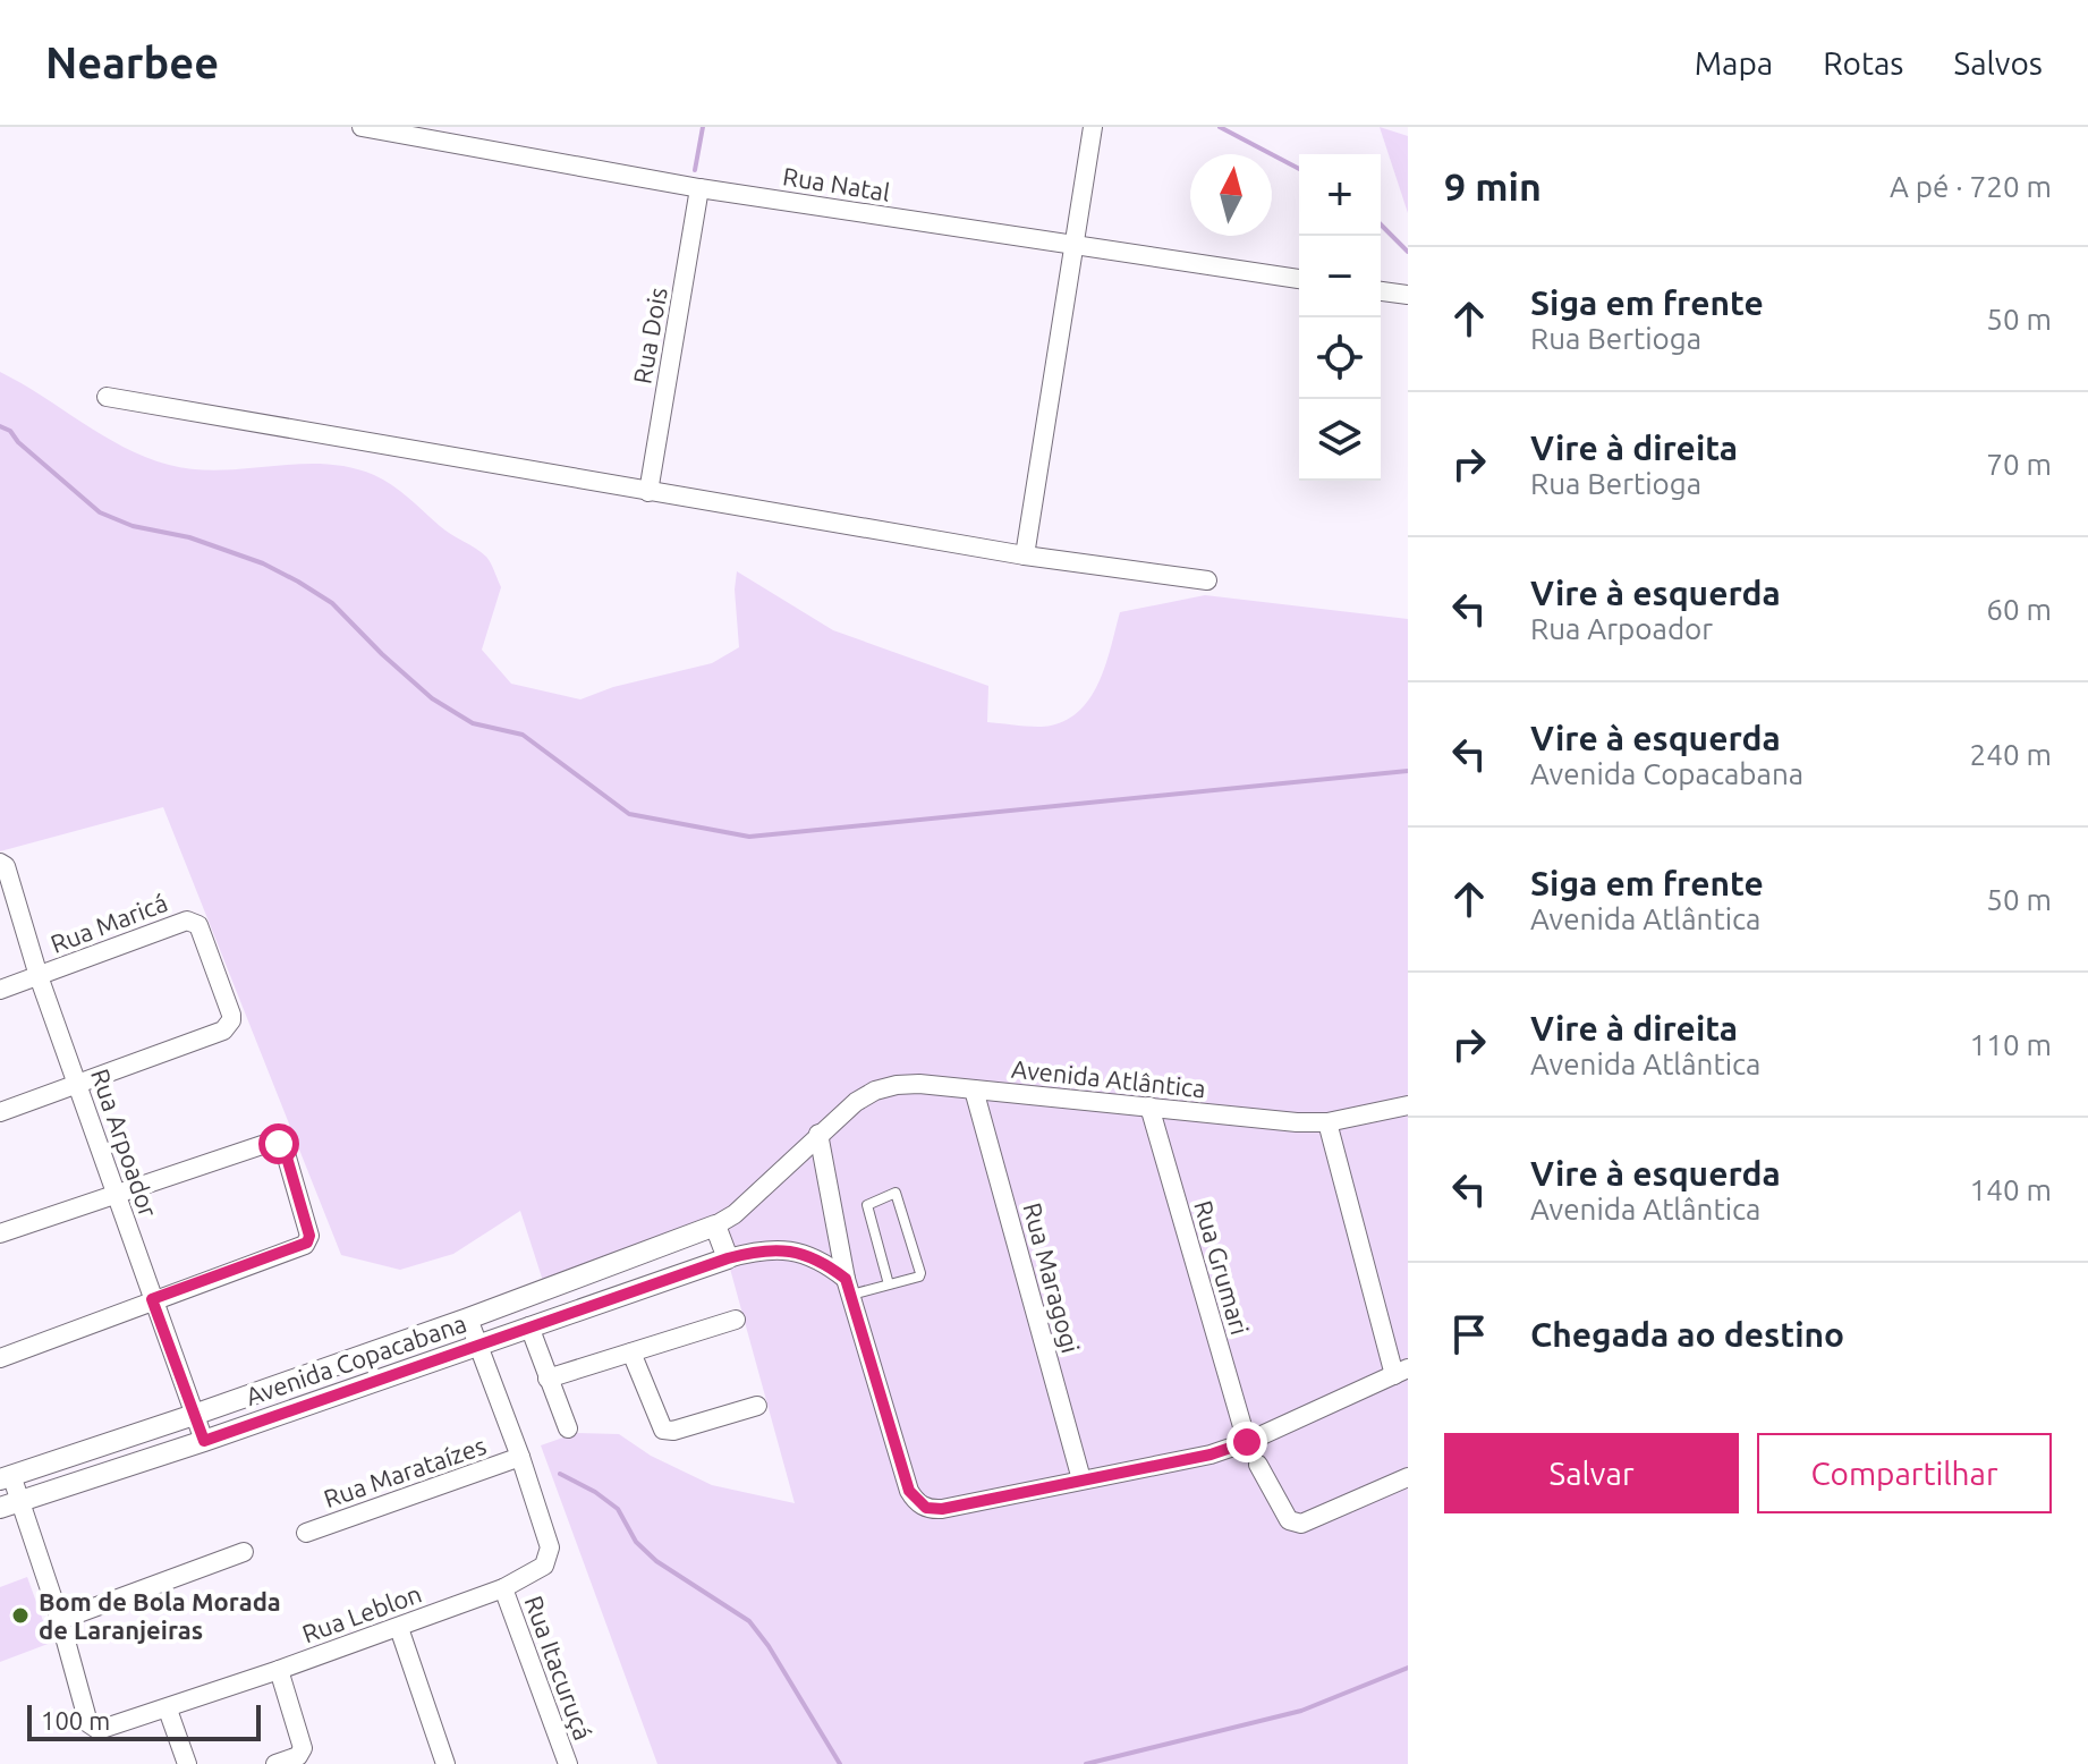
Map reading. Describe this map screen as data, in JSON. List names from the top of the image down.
{
  "streets": {
    "street": [
      "Rua Natal",
      "Rua Dois",
      "Rua Maricá",
      "Avenida Atlântica",
      "Rua Arpoador",
      "Rua Grumari",
      "Rua Maragogi",
      "Avenida Copacabana",
      "Rua Marataízes",
      "Rua Leblon",
      "Rua Itacuruçá"
    ]
  },
  "crossings": [
    ["Rua Natal", "Rua Dois"],
    ["Rua Maricá", "Rua Arpoador"],
    ["Avenida Atlântica", "Rua Grumari"],
    ["Avenida Atlântica", "Rua Maragogi"],
    ["Avenida Atlântica", "Avenida Copacabana"],
    ["Rua Arpoador", "Avenida Copacabana"],
    ["Avenida Copacabana", "Rua Leblon"],
    ["Rua Marataízes", "Rua Leblon"],
    ["Rua Leblon", "Rua Itacuruçá"]
  ],
  "places": ["Bom de Bola Morada de Laranjeiras"],
  "scale_bar": "100 m",
  "north": "top",
  "page": {
    "header": "Nearbee",
    "nav": ["Mapa", "Rotas", "Salvos"],
    "heading": ["9 min", "A pé · 720 m"],
    "map_buttons": ["+", "−"],
    "list": [
      ["Siga em frente", "Rua Bertioga", "50 m"],
      ["Vire à direita", "Rua Bertioga", "70 m"],
      ["Vire à esquerda", "Rua Arpoador", "60 m"],
      ["Vire à esquerda", "Avenida Copacabana", "240 m"],
      ["Siga em frente", "Avenida Atlântica", "50 m"],
      ["Vire à direita", "Avenida Atlântica", "110 m"],
      ["Vire à esquerda", "Avenida Atlântica", "140 m"],
      "Chegada ao destino"
    ],
    "buttons": ["Salvar", "Compartilhar"],
    "scale": "100 m"
  }
}
